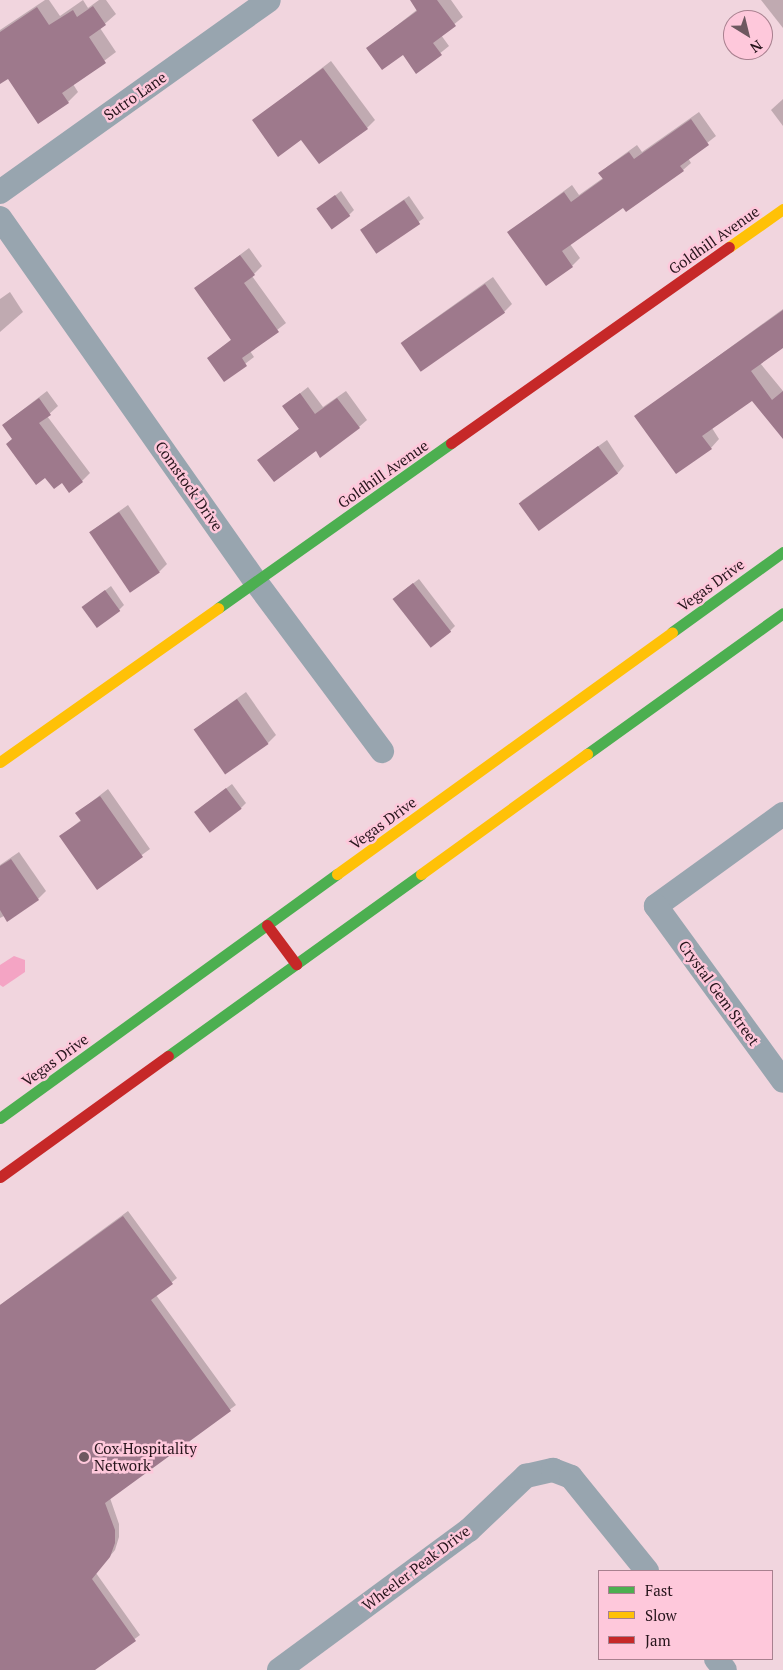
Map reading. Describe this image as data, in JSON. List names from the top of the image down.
{
  "streets": {
    "main road": ["Goldhill Avenue", "Vegas Drive"],
    "street": [
      "Sutro Lane",
      "Comstock Drive",
      "Crystal Gem Street",
      "Wheeler Peak Drive"
    ]
  },
  "crossings": [
    ["Goldhill Avenue", "Comstock Drive"]
  ],
  "places": ["Cox Hospitality Network"],
  "legend": ["Fast", "Slow", "Jam"],
  "north": "bottom right"
}
